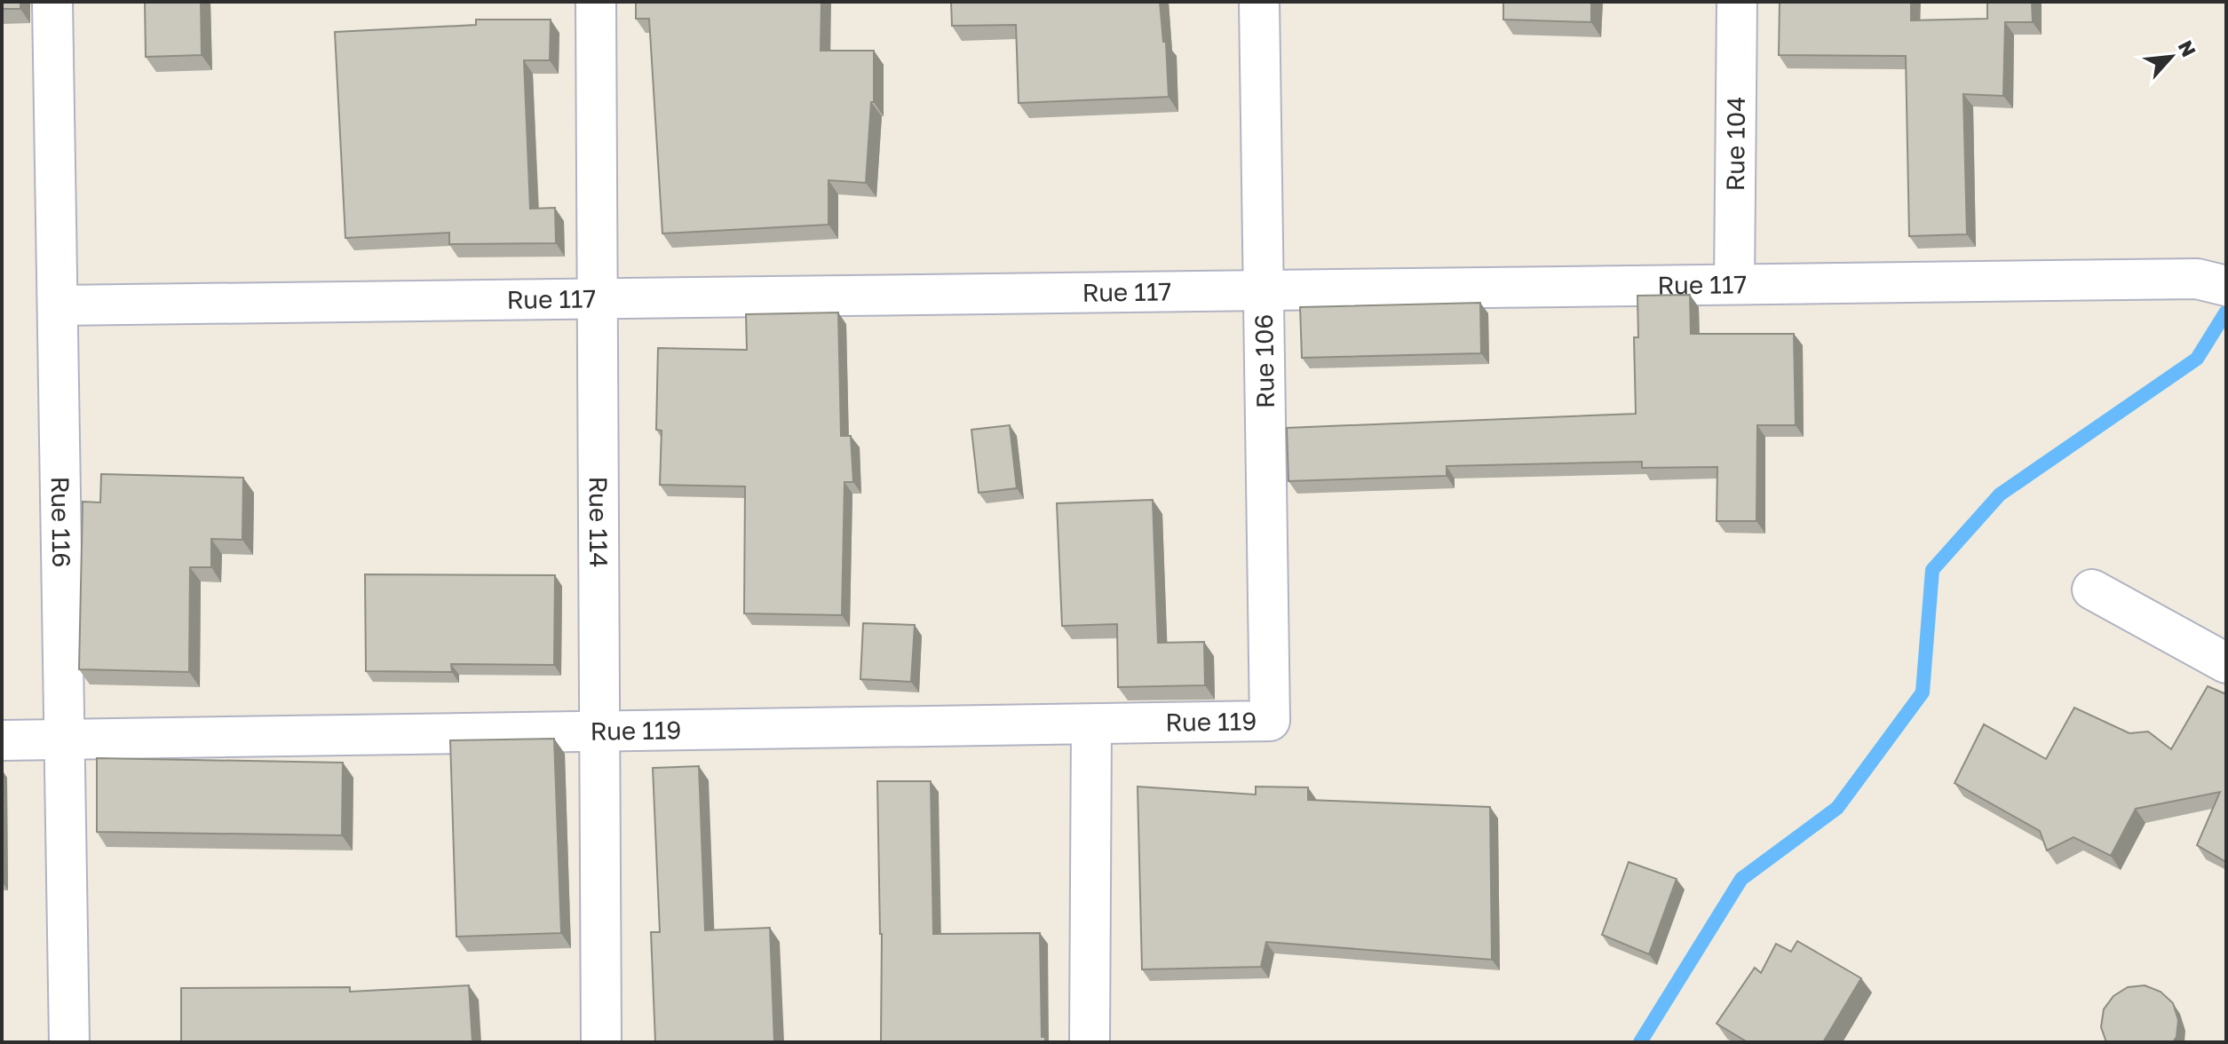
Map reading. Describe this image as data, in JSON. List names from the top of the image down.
{
  "streets": {
    "street": [
      "Rue 104",
      "Rue 117",
      "Rue 106",
      "Rue 116",
      "Rue 114",
      "Rue 119"
    ]
  },
  "crossings": [
    ["Rue 104", "Rue 117"],
    ["Rue 117", "Rue 106"],
    ["Rue 117", "Rue 116"],
    ["Rue 117", "Rue 114"],
    ["Rue 106", "Rue 119"],
    ["Rue 116", "Rue 119"],
    ["Rue 114", "Rue 119"]
  ],
  "north": "top right"
}
